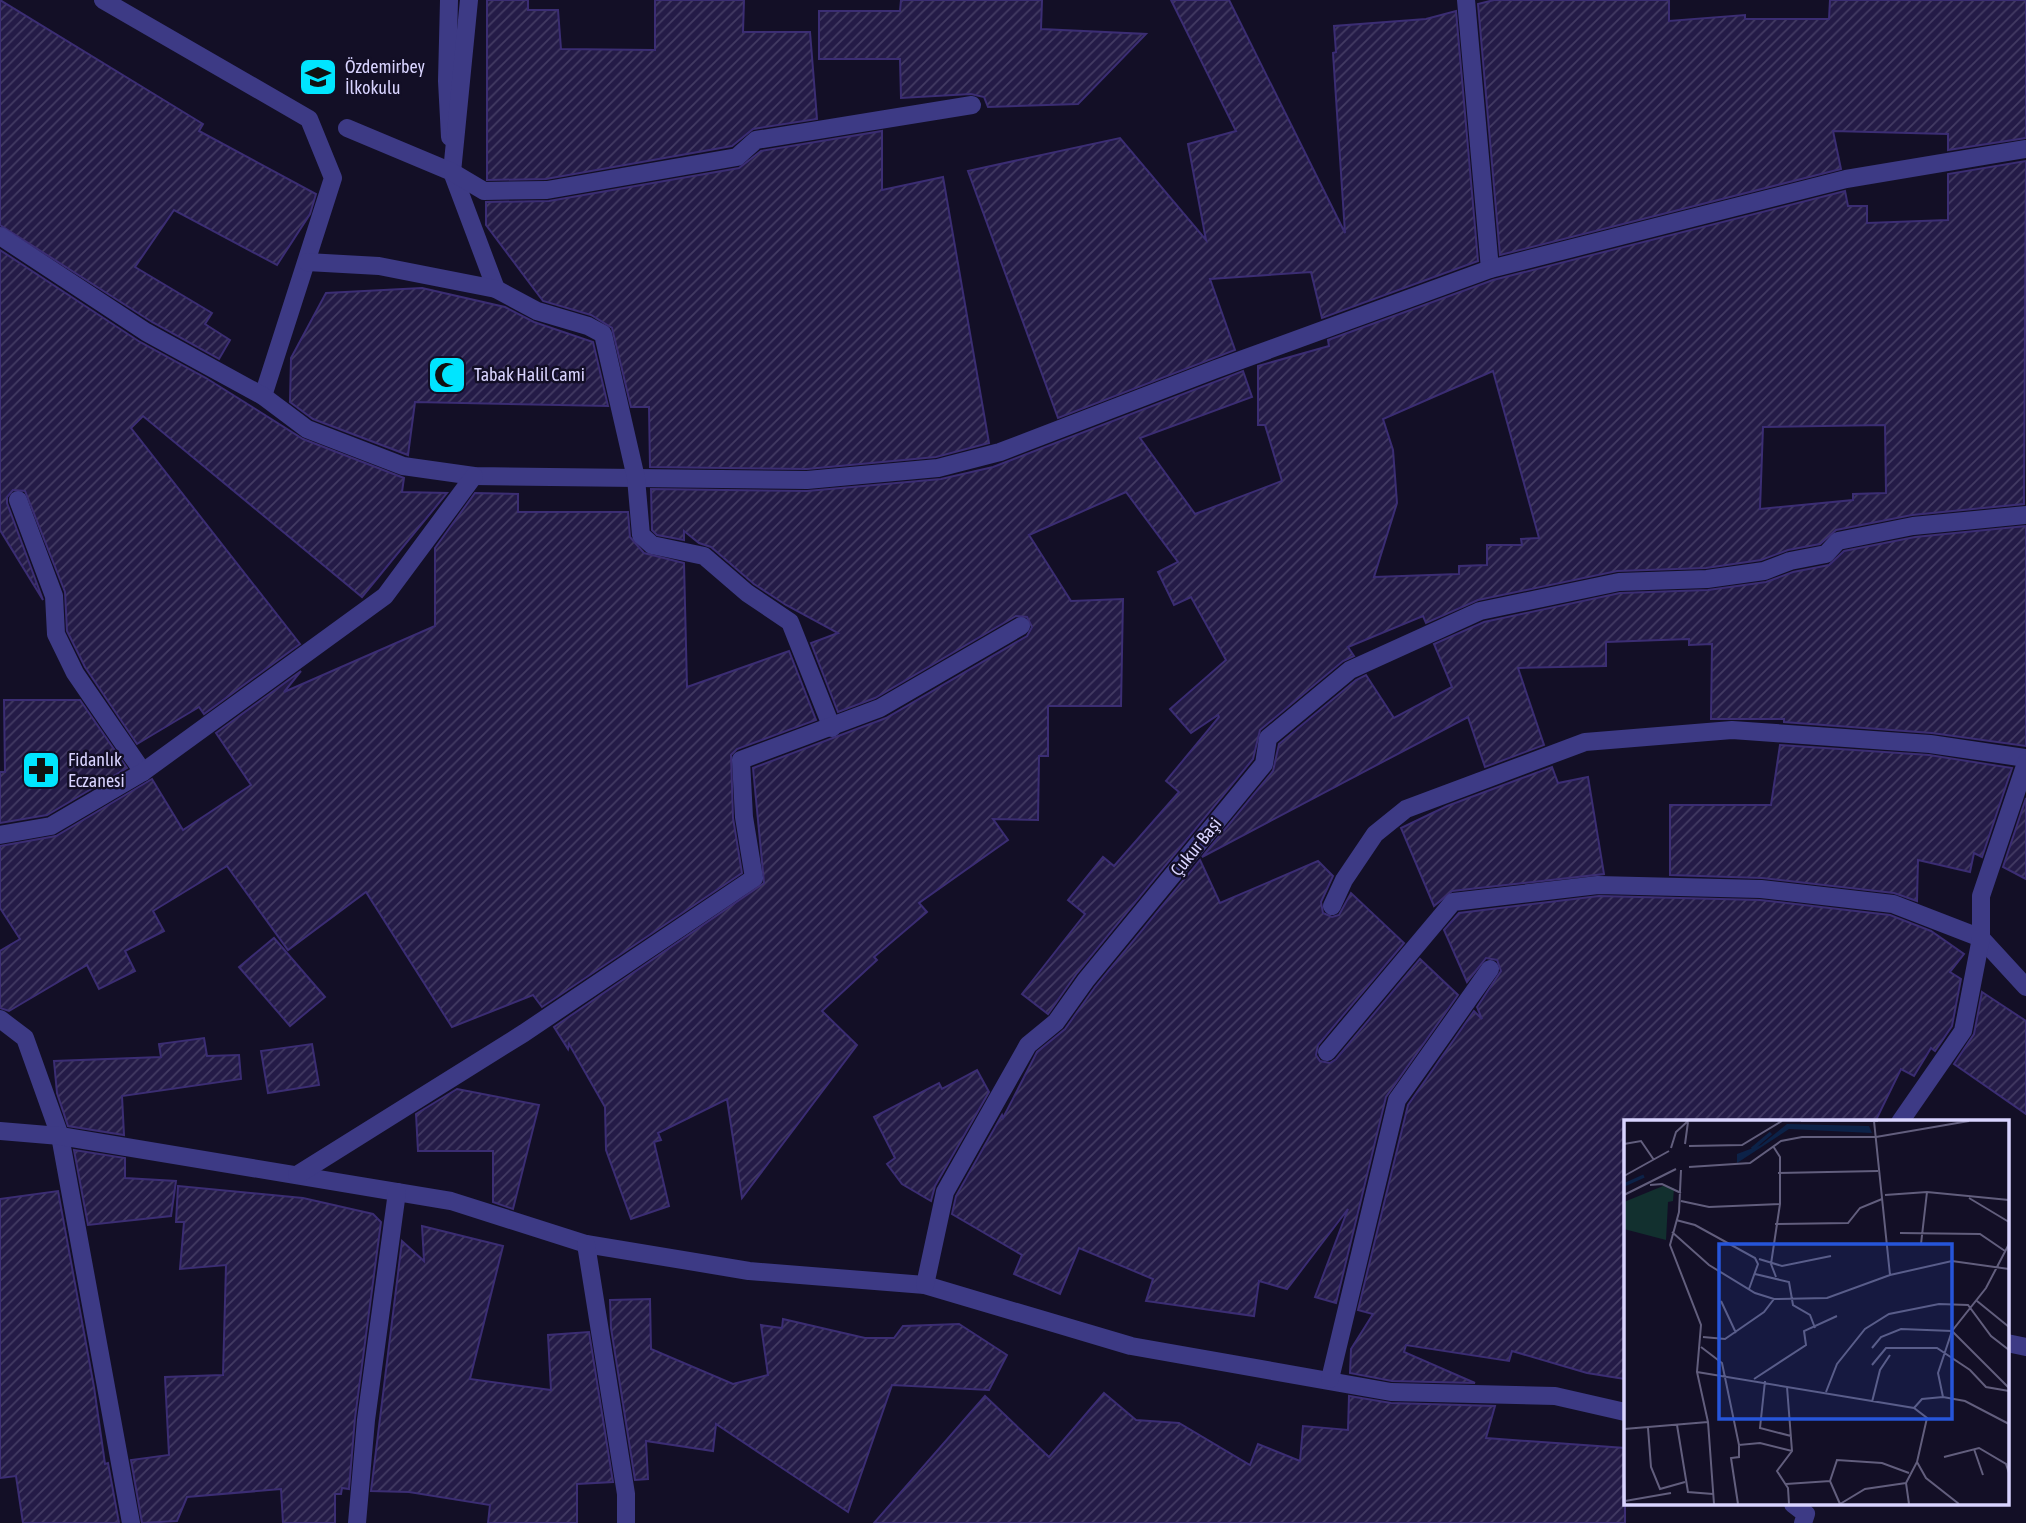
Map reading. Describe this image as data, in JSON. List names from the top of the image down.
{
  "streets": {
    "street": ["Çukur Başi"]
  },
  "places": {
    "school or university": ["Özdemirbey İlkokulu"],
    "mosque": ["Tabak Halil Cami"],
    "pharmacy": ["Fidanlık Eczanesi"]
  }
}
